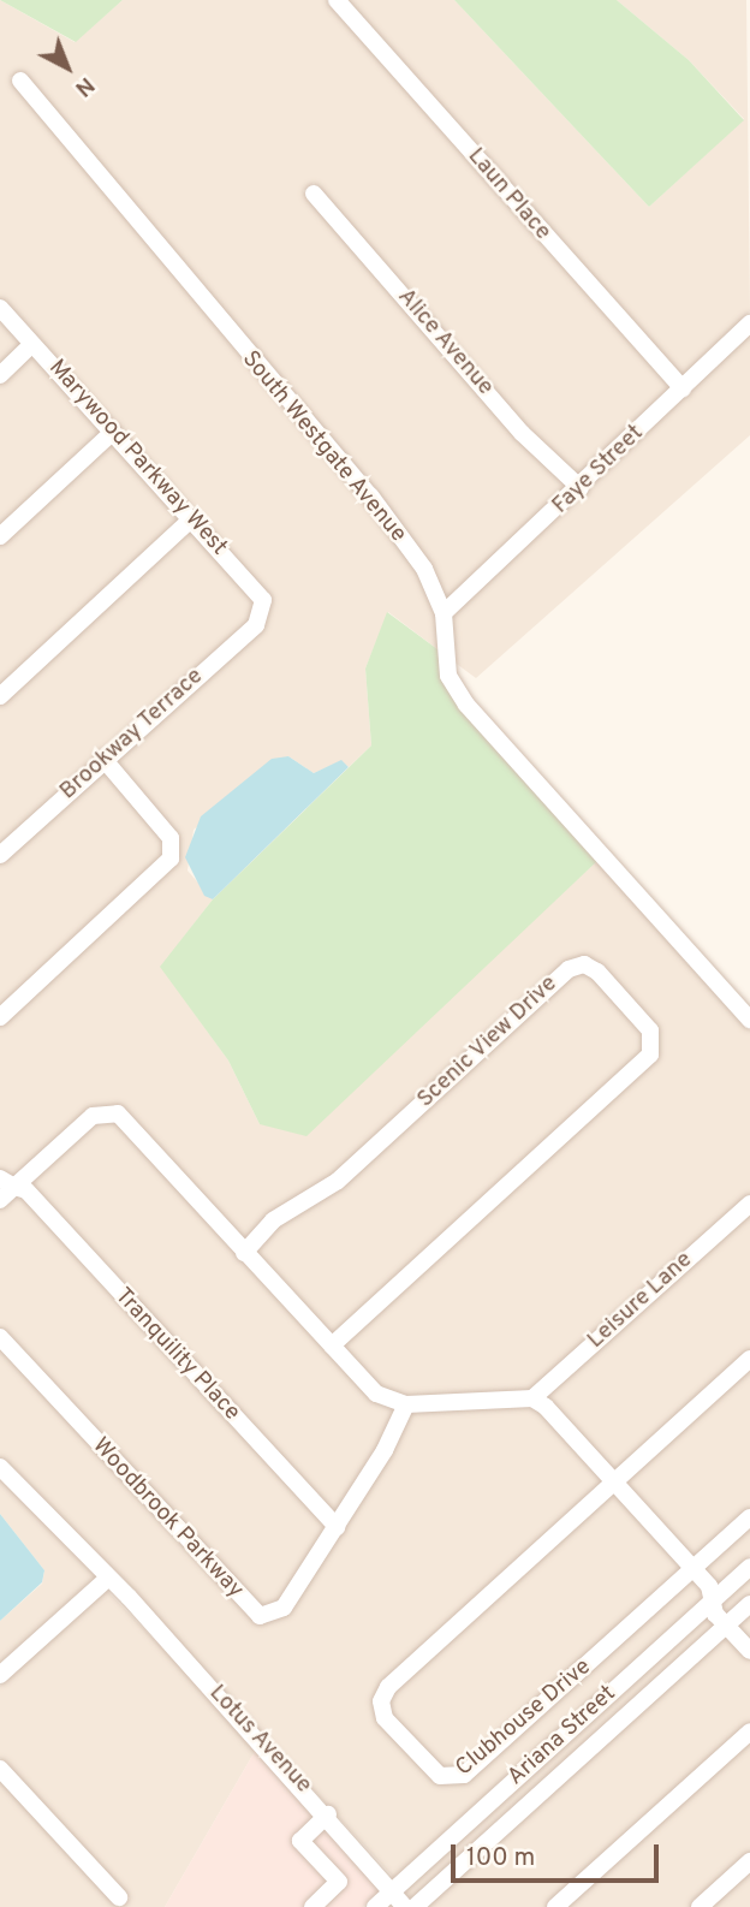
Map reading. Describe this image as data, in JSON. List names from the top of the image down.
{
  "streets": {
    "street": [
      "Laun Place",
      "Alice Avenue",
      "South Westgate Avenue",
      "Marywood Parkway West",
      "Faye Street",
      "Brookway Terrace",
      "Scenic View Drive",
      "Leisure Lane",
      "Tranquility Place",
      "Woodbrook Parkway",
      "Clubhouse Drive",
      "Ariana Street",
      "Lotus Avenue"
    ]
  },
  "crossings": [
    ["Laun Place", "Faye Street"],
    ["Alice Avenue", "Faye Street"],
    ["South Westgate Avenue", "Faye Street"],
    ["Marywood Parkway West", "Brookway Terrace"],
    ["Tranquility Place", "Woodbrook Parkway"],
    ["Ariana Street", "Lotus Avenue"]
  ],
  "scale_bar": "100 m",
  "north": "bottom right"
}
